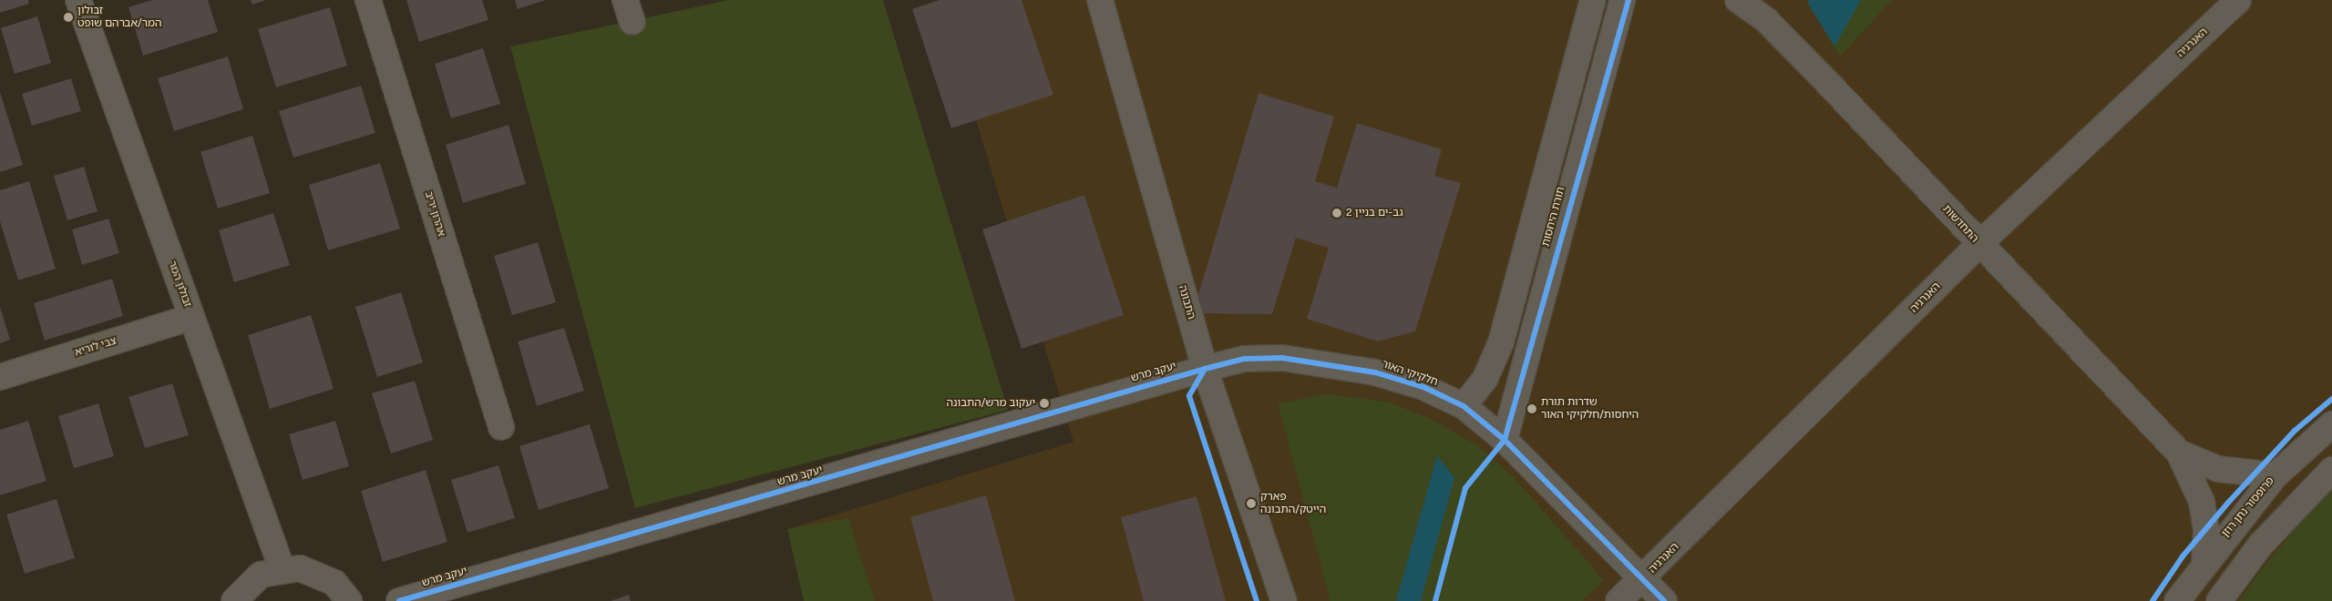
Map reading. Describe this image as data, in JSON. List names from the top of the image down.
{
  "streets": {
    "street": [
      "האנרגיה",
      "אהרון יריב",
      "תורת היחסות",
      "התחדשות",
      "זבולון המר",
      "התבונה",
      "צבי לוריא",
      "יעקב מרש",
      "חלקיקי האור",
      "פרופסור נתן רוזן"
    ]
  },
  "crossings": [
    ["האנרגיה", "התחדשות"],
    ["האנרגיה", "חלקיקי האור"],
    ["תורת היחסות", "חלקיקי האור"],
    ["התחדשות", "פרופסור נתן רוזן"],
    ["זבולון המר", "צבי לוריא"],
    ["התבונה", "יעקב מרש"],
    ["התבונה", "חלקיקי האור"],
    ["יעקב מרש", "חלקיקי האור"]
  ],
  "places": [
    "זבולון המר/אברהם שופט",
    "גב-ים בניין 2",
    "יעקוב מרש/התבונה",
    "שדרות תורת היחסות/חלקיקי האור",
    "פארק הייטק/התבונה"
  ]
}
